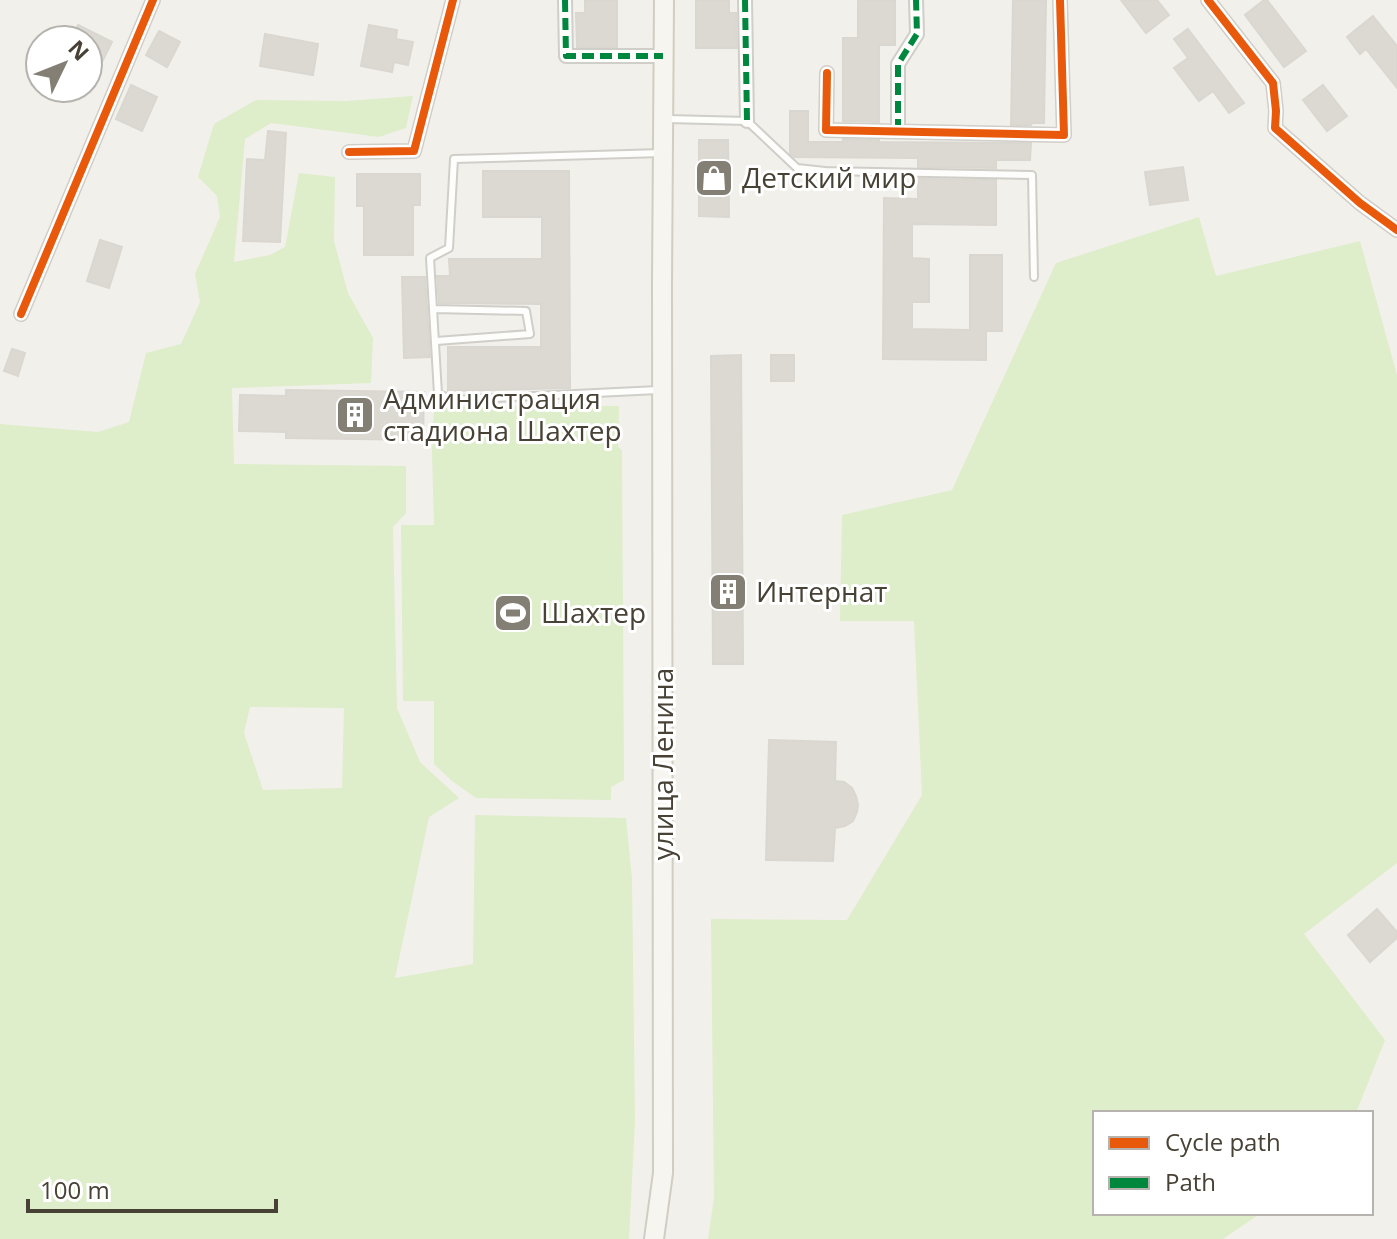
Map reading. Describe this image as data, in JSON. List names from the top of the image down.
{
  "streets": {
    "main road": ["улица Ленина"]
  },
  "places": {
    "shop": ["Детский мир"],
    "building": ["Администрация стадиона Шахтер", "Интернат"],
    "sports": ["Шахтер"]
  },
  "legend": ["Cycle path", "Path"],
  "scale_bar": "100 m",
  "north": "top right"
}
